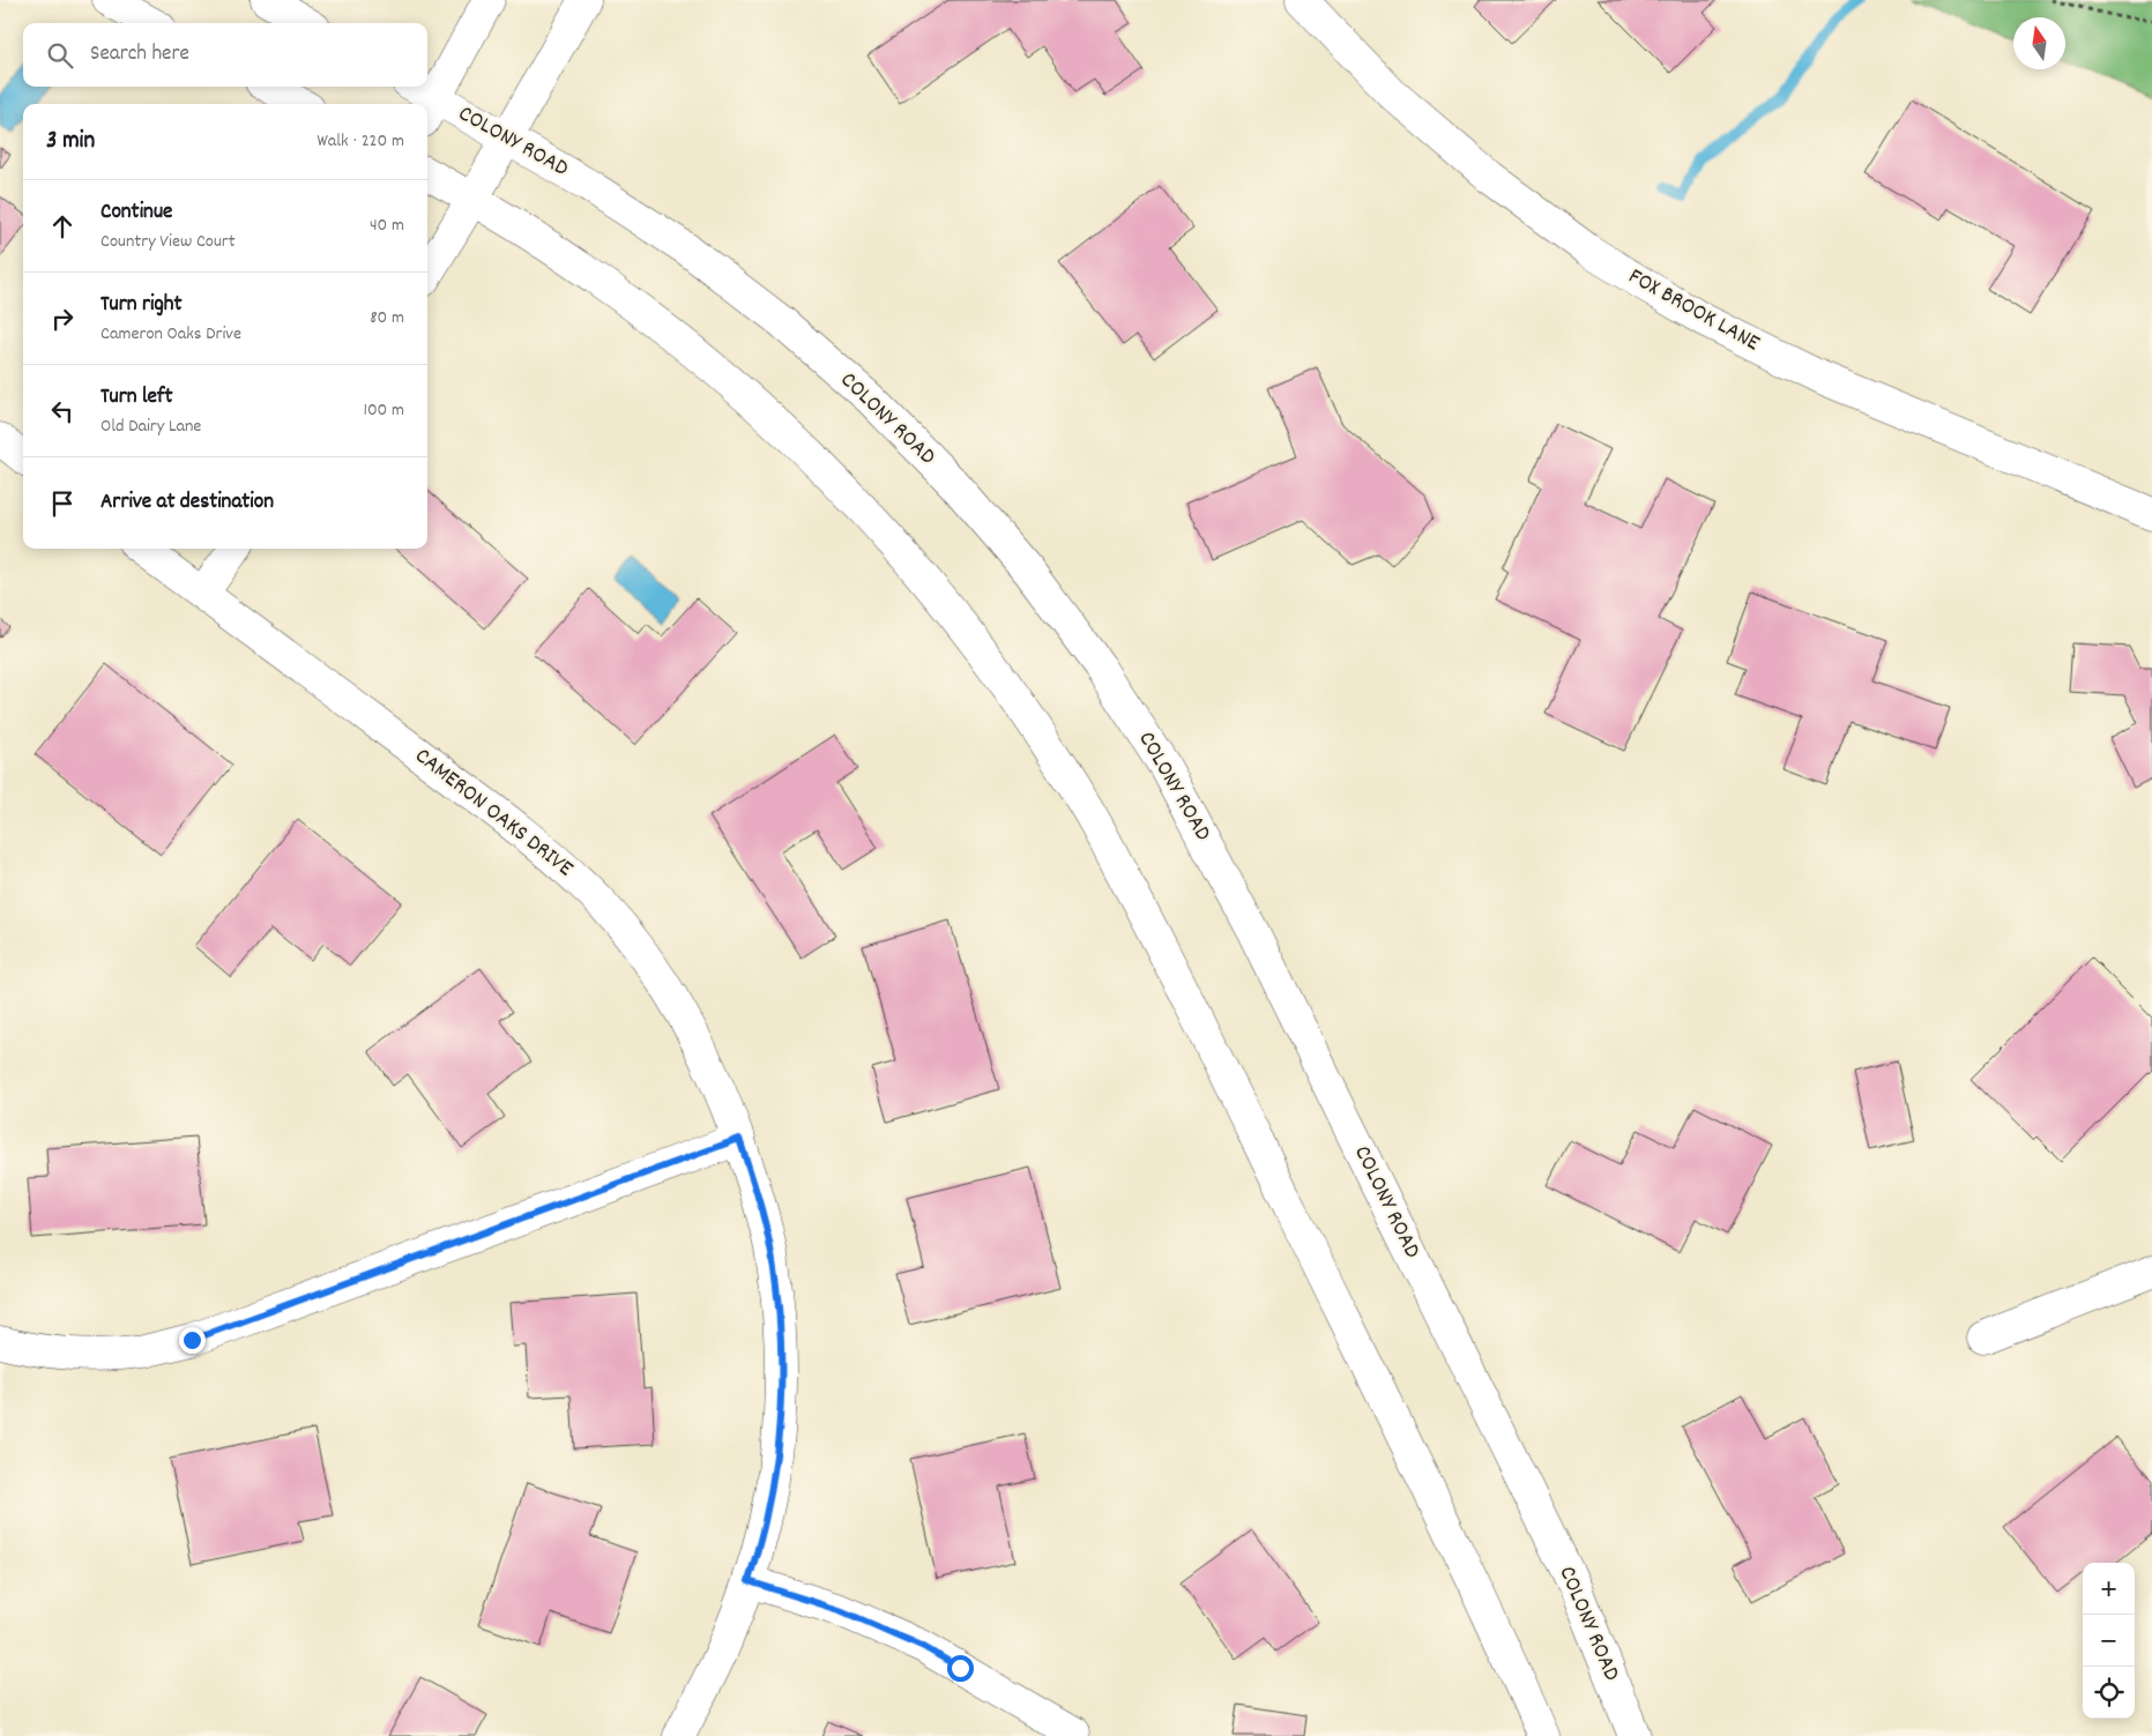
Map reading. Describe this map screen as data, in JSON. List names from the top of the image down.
{
  "streets": {
    "street": ["COLONY ROAD", "FOX BROOK LANE", "CAMERON OAKS DRIVE"]
  },
  "north": "top",
  "page": {
    "search": "Search here",
    "heading": ["3 min", "Walk · 220 m"],
    "list": [
      ["Continue", "Country View Court", "40 m"],
      ["Turn right", "Cameron Oaks Drive", "80 m"],
      ["Turn left", "Old Dairy Lane", "100 m"],
      "Arrive at destination"
    ],
    "map_buttons": ["+", "−"]
  }
}
